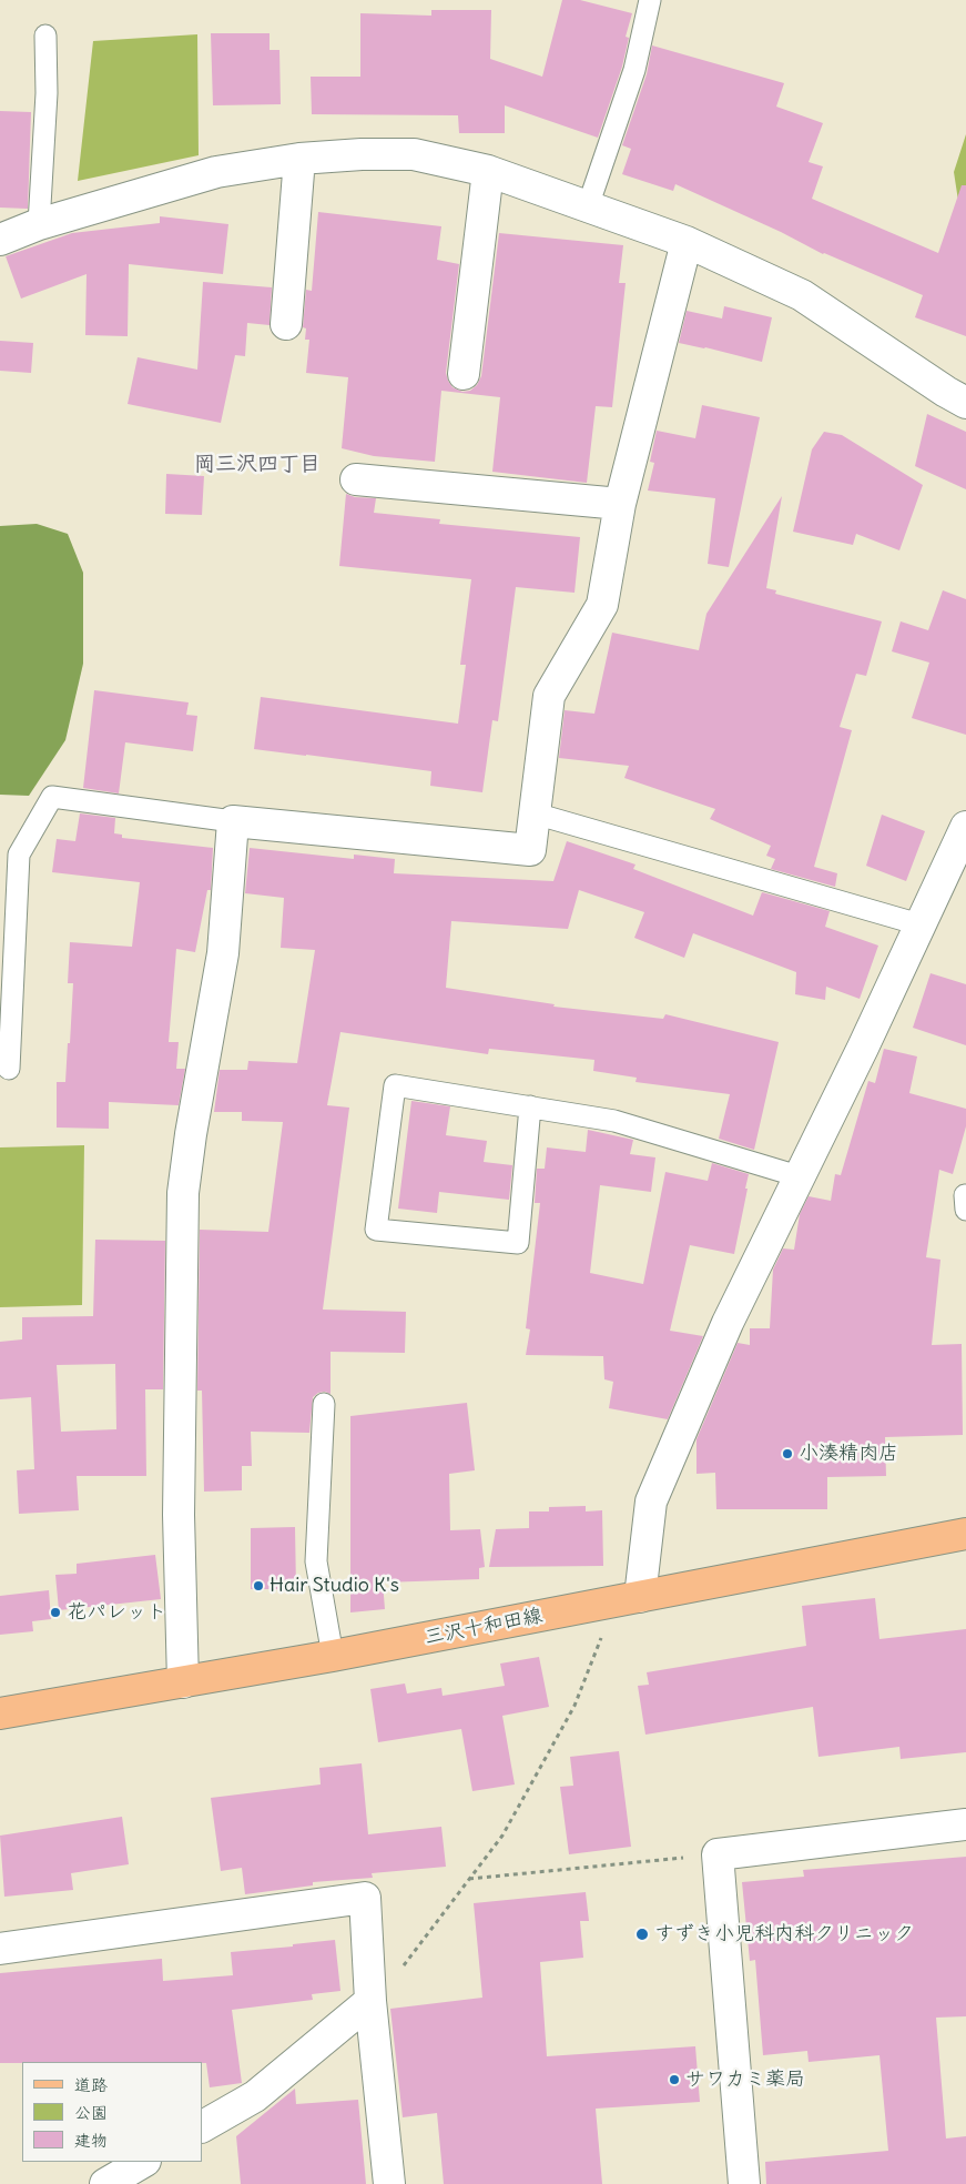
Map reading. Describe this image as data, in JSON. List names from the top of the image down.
{
  "streets": {
    "main road": ["三沢十和田線"]
  },
  "districts": ["岡三沢四丁目"],
  "places": [
    "小湊精肉店",
    "Hair Studio K's",
    "花パレット",
    "すずき小児科内科クリニック",
    "サワカミ薬局"
  ],
  "legend": ["道路", "公園", "建物"]
}
